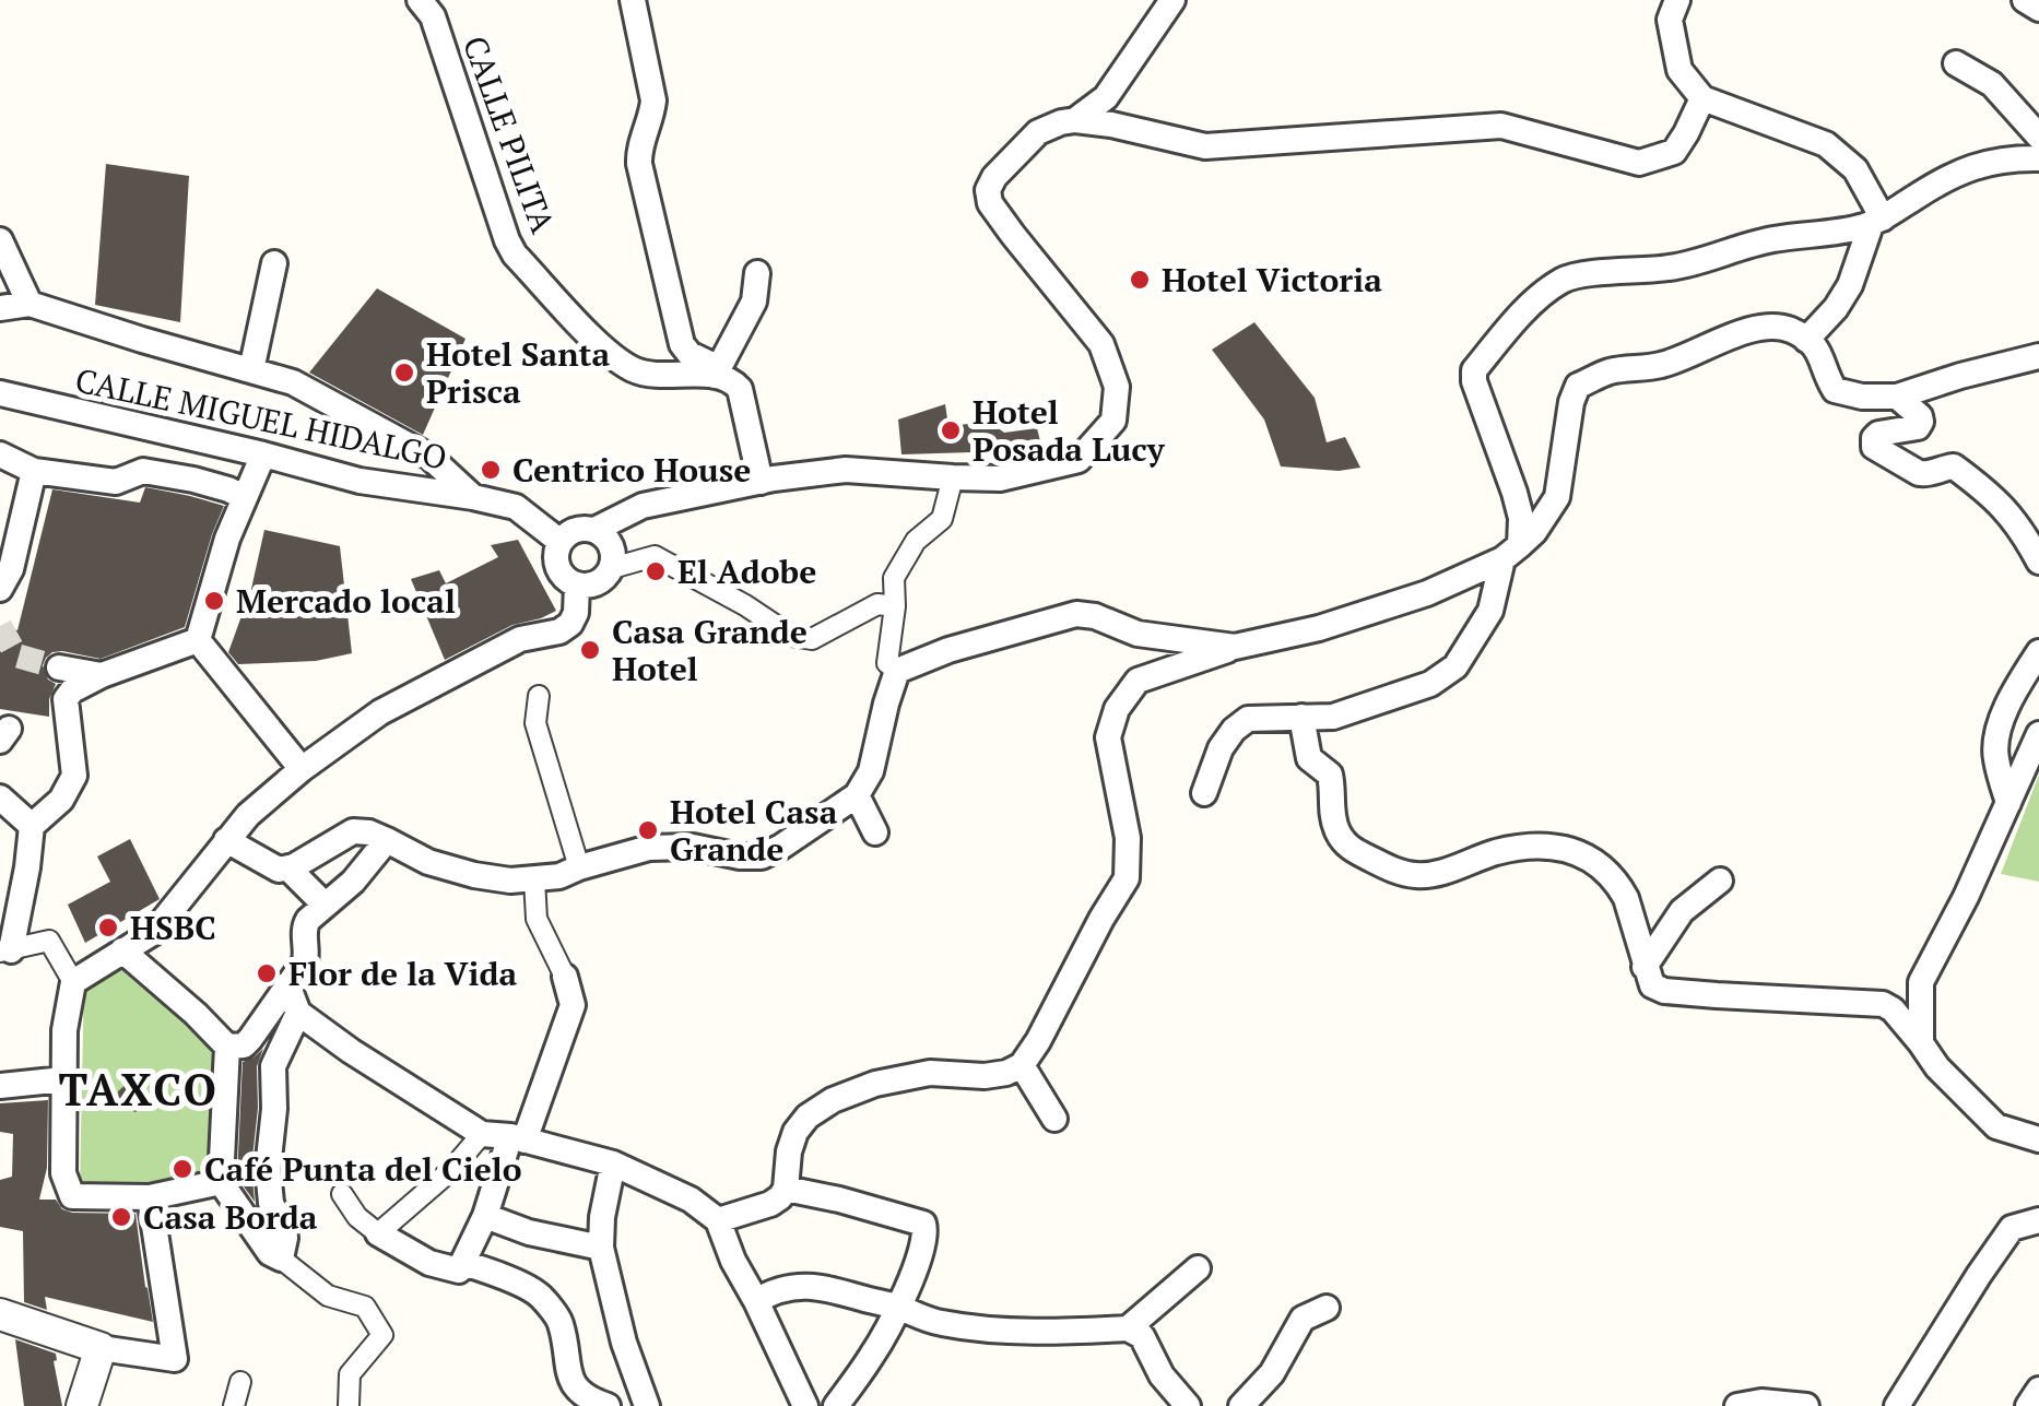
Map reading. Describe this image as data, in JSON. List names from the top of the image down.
{
  "streets": {
    "street": ["CALLE PILITA", "CALLE MIGUEL HIDALGO"]
  },
  "districts": ["TAXCO"],
  "places": [
    "Hotel Victoria",
    "Hotel Santa Prisca",
    "Hotel Posada Lucy",
    "Centrico House",
    "El Adobe",
    "Mercado local",
    "Casa Grande Hotel",
    "Hotel Casa Grande",
    "HSBC",
    "Flor de la Vida",
    "Café Punta del Cielo",
    "Casa Borda"
  ]
}
